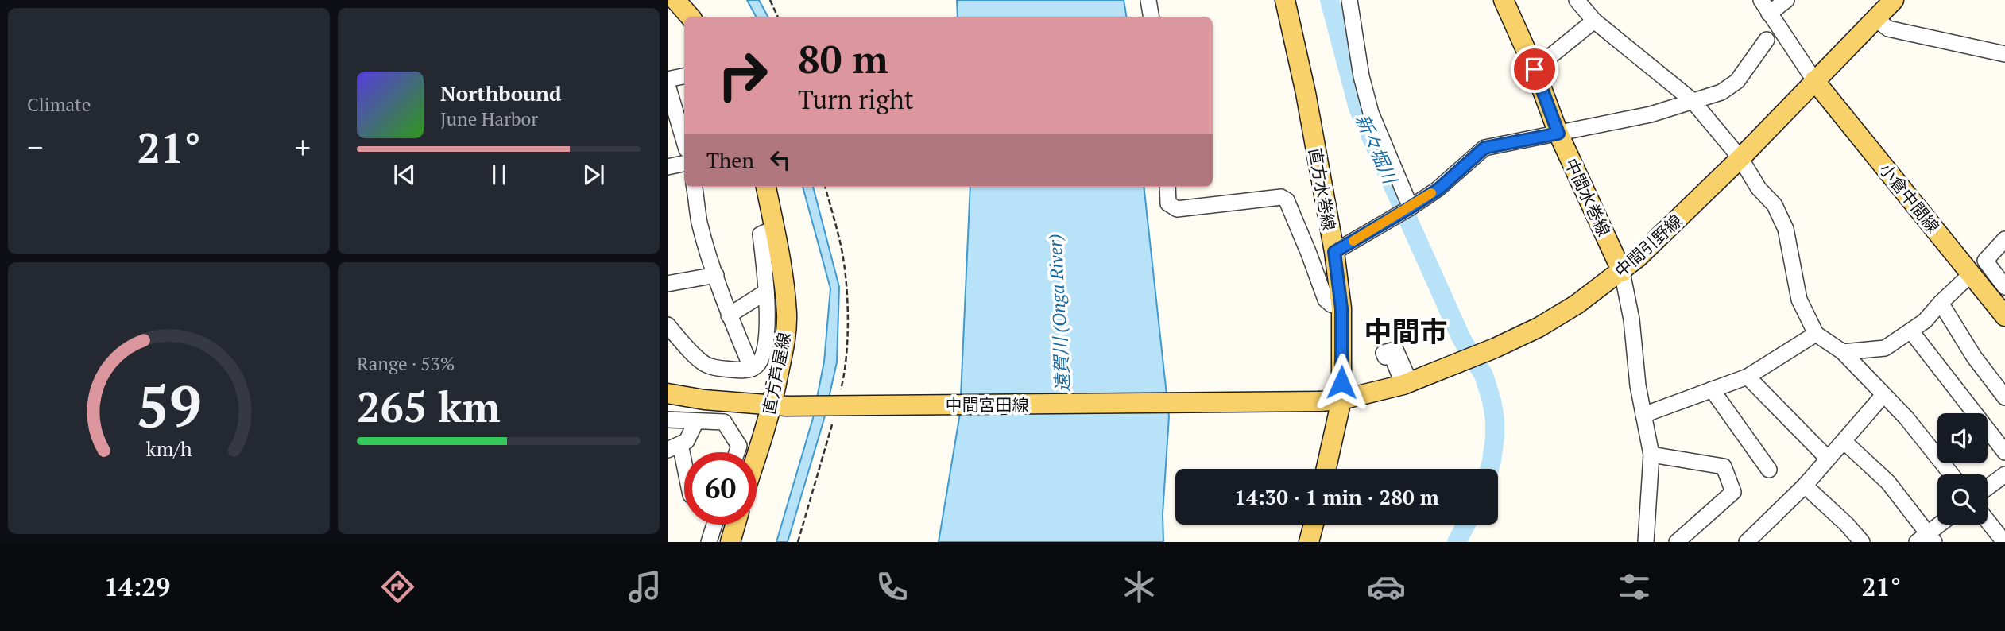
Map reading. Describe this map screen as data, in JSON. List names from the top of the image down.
{
  "streets": {
    "main road": [
      "直方水巻線",
      "中間水巻線",
      "小倉中間線",
      "中間引野線",
      "直方芦屋線",
      "中間宮田線"
    ]
  },
  "crossings": [
    ["直方水巻線", "中間引野線"],
    ["直方水巻線", "中間宮田線"],
    ["中間水巻線", "中間引野線"],
    ["小倉中間線", "中間引野線"],
    ["中間引野線", "中間宮田線"],
    ["直方芦屋線", "中間宮田線"]
  ],
  "districts": ["中間市"],
  "water": ["新々堀川", "遠賀川 (Onga River)"],
  "page": {
    "tile": [
      "Climate",
      ["Range · 53%", "265 km"]
    ],
    "turn": ["80 m", "Turn right"],
    "song": ["Northbound", "June Harbor"],
    "heat": ["−", "21°", "+"],
    "then": "Then",
    "limit": "60",
    "trip": "14:30 · 1 min · 280 m",
    "tabs": ["14:29", "21°"],
    "gauge": ["59", "km/h"]
  }
}
